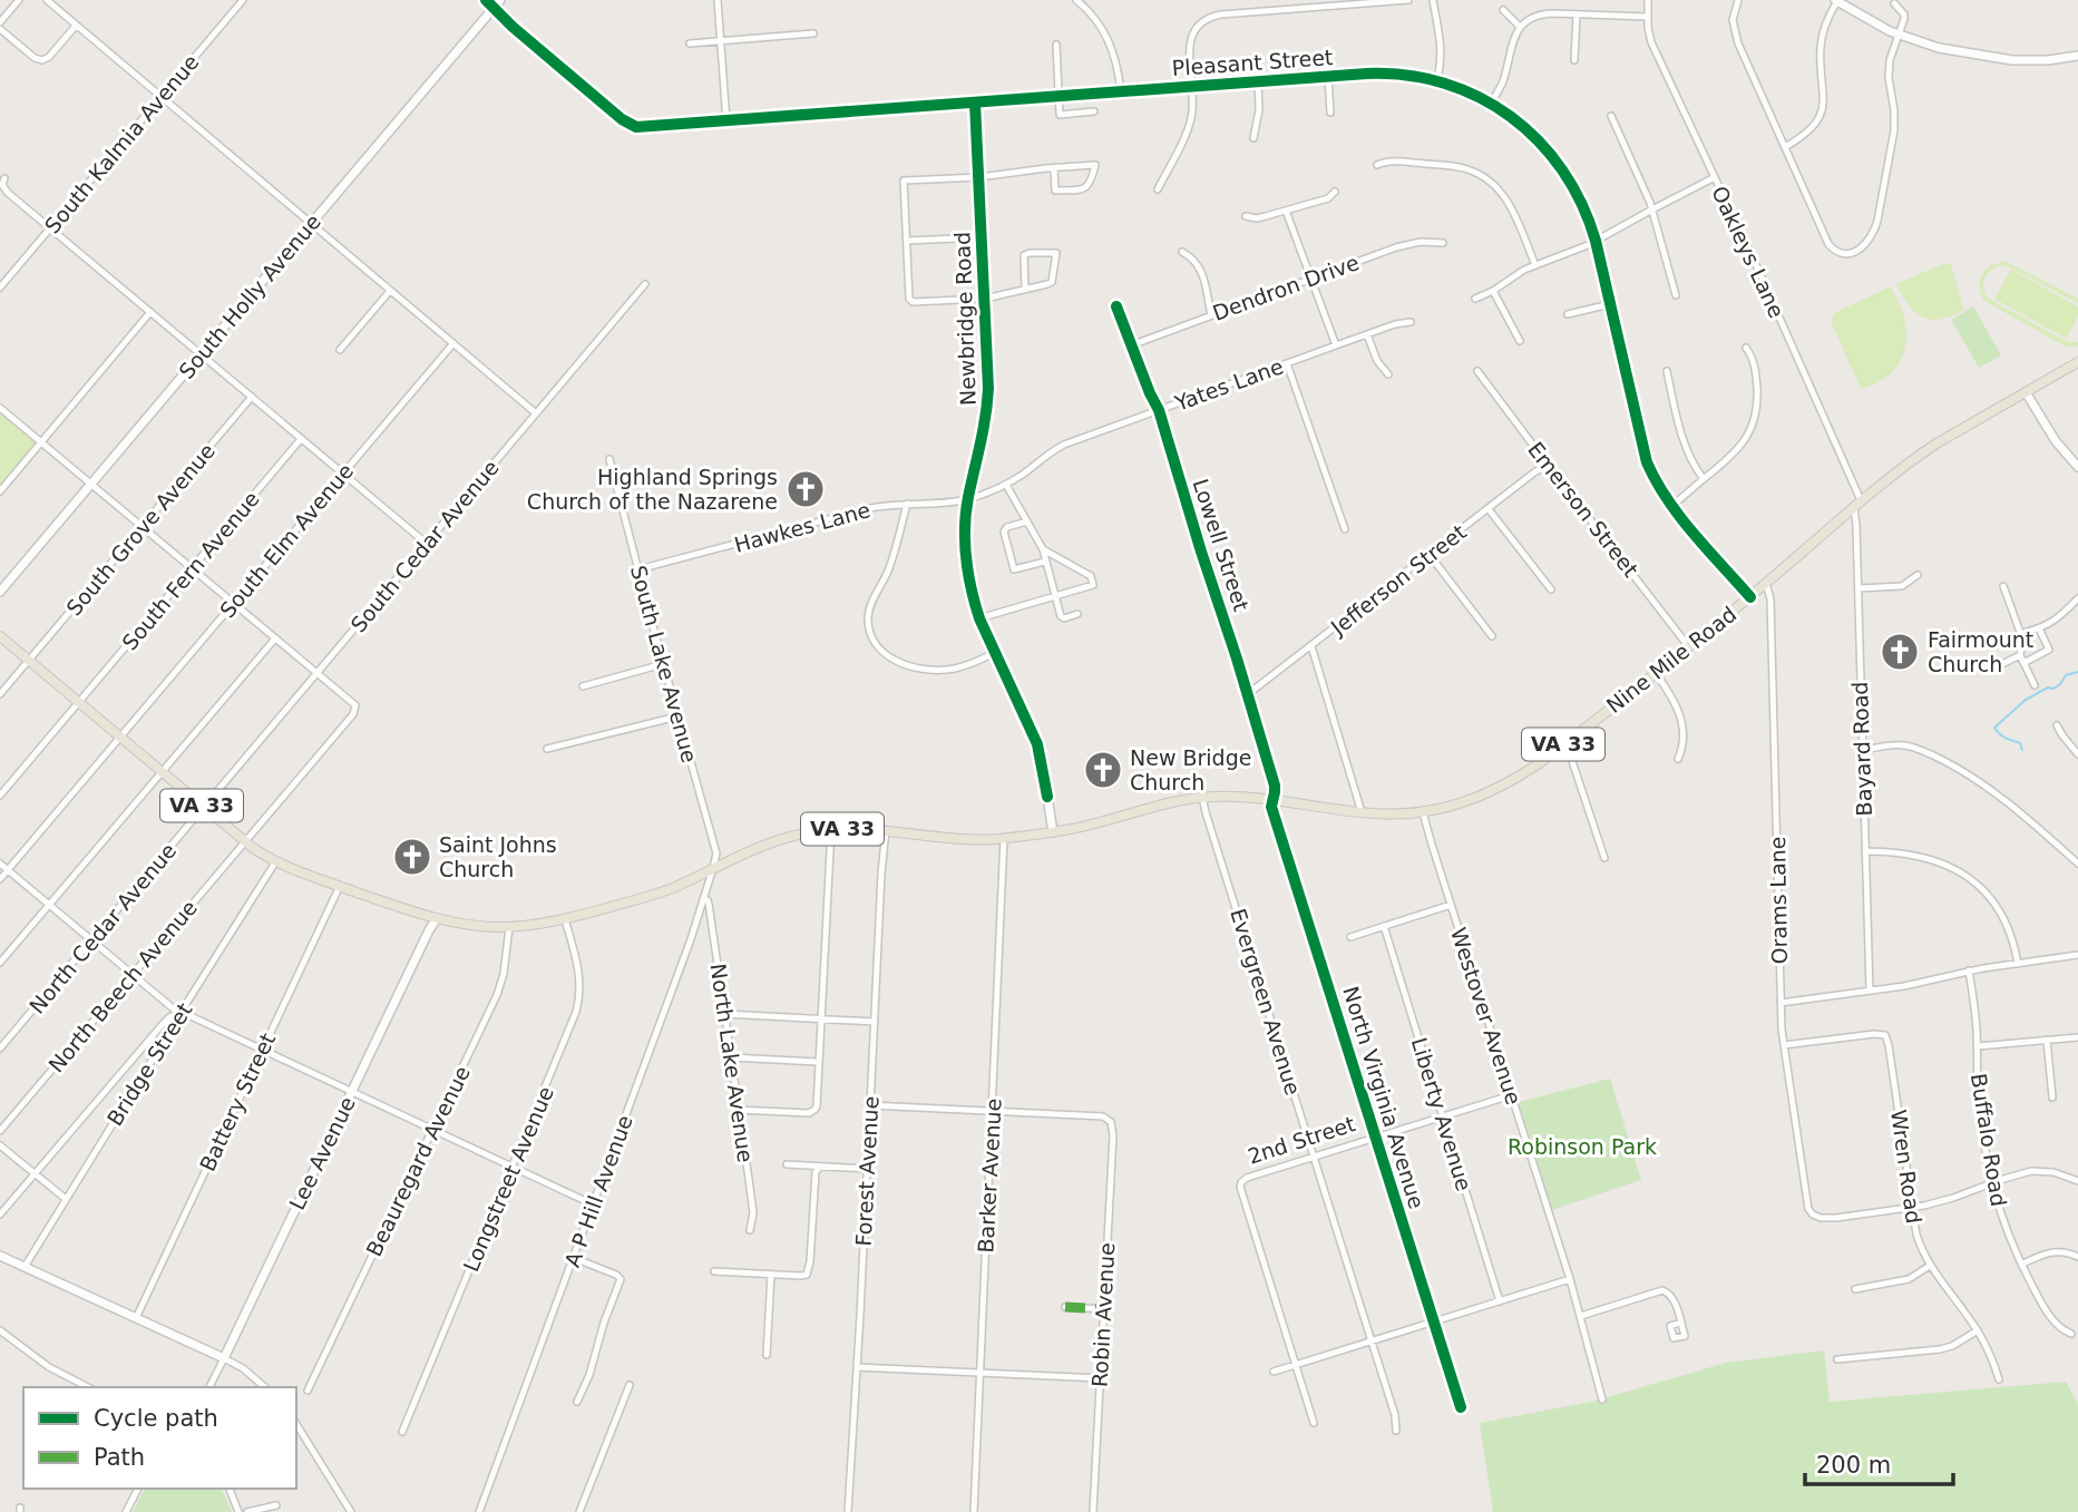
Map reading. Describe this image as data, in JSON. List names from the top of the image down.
{
  "streets": {
    "main road": ["Nine Mile Road", "VA 33"],
    "street": [
      "Pleasant Street",
      "South Kalmia Avenue",
      "Oakleys Lane",
      "Dendron Drive",
      "South Holly Avenue",
      "Newbridge Road",
      "Yates Lane",
      "Emerson Street",
      "Hawkes Lane",
      "South Grove Avenue",
      "South Elm Avenue",
      "Lowell Street",
      "South Cedar Avenue",
      "South Fern Avenue",
      "Jefferson Street",
      "South Lake Avenue",
      "Bayard Road",
      "Orams Lane",
      "North Cedar Avenue",
      "North Beech Avenue",
      "Evergreen Avenue",
      "Westover Avenue",
      "North Lake Avenue",
      "Bridge Street",
      "North Virginia Avenue",
      "Battery Street",
      "Liberty Avenue",
      "2nd Street",
      "Buffalo Road",
      "Lee Avenue",
      "Beauregard Avenue",
      "Wren Road",
      "Forest Avenue",
      "Barker Avenue",
      "Longstreet Avenue",
      "A P Hill Avenue",
      "Robin Avenue"
    ]
  },
  "crossings": [
    ["Pleasant Street", "South Holly Avenue"],
    ["Pleasant Street", "Newbridge Road"],
    ["Pleasant Street", "Nine Mile Road"],
    ["Oakleys Lane", "Nine Mile Road"],
    ["Oakleys Lane", "Bayard Road"],
    ["Dendron Drive", "Lowell Street"],
    ["Newbridge Road", "Yates Lane"],
    ["Newbridge Road", "Hawkes Lane"],
    ["Newbridge Road", "Nine Mile Road"],
    ["Yates Lane", "Hawkes Lane"],
    ["Yates Lane", "Lowell Street"],
    ["Emerson Street", "Jefferson Street"],
    ["Emerson Street", "Nine Mile Road"],
    ["Hawkes Lane", "South Lake Avenue"],
    ["South Grove Avenue", "VA 33"],
    ["South Elm Avenue", "VA 33"],
    ["Lowell Street", "Jefferson Street"],
    ["Lowell Street", "Nine Mile Road"],
    ["Lowell Street", "North Virginia Avenue"],
    ["South Cedar Avenue", "VA 33"],
    ["South Cedar Avenue", "North Cedar Avenue"],
    ["South Cedar Avenue", "North Beech Avenue"],
    ["South Fern Avenue", "VA 33"],
    ["Nine Mile Road", "South Lake Avenue"],
    ["Nine Mile Road", "VA 33"],
    ["Nine Mile Road", "Bayard Road"],
    ["Nine Mile Road", "Orams Lane"],
    ["Nine Mile Road", "Evergreen Avenue"],
    ["Nine Mile Road", "Westover Avenue"],
    ["Nine Mile Road", "North Virginia Avenue"],
    ["Nine Mile Road", "Forest Avenue"],
    ["Nine Mile Road", "Barker Avenue"],
    ["Nine Mile Road", "A P Hill Avenue"],
    ["South Lake Avenue", "VA 33"],
    ["South Lake Avenue", "A P Hill Avenue"],
    ["VA 33", "North Cedar Avenue"],
    ["VA 33", "North Beech Avenue"],
    ["VA 33", "Bridge Street"],
    ["VA 33", "Battery Street"],
    ["VA 33", "Lee Avenue"],
    ["VA 33", "Beauregard Avenue"],
    ["VA 33", "Longstreet Avenue"],
    ["VA 33", "A P Hill Avenue"],
    ["Orams Lane", "Wren Road"],
    ["Evergreen Avenue", "2nd Street"],
    ["Westover Avenue", "2nd Street"],
    ["North Lake Avenue", "A P Hill Avenue"],
    ["North Virginia Avenue", "2nd Street"],
    ["Liberty Avenue", "2nd Street"],
    ["Barker Avenue", "Robin Avenue"]
  ],
  "parks": ["Robinson Park"],
  "places": {
    "church": [
      "Highland Springs Church of the Nazarene",
      "Fairmount Church",
      "New Bridge Church",
      "Saint Johns Church"
    ]
  },
  "legend": ["Cycle path", "Path"],
  "scale_bar": "200 m"
}
